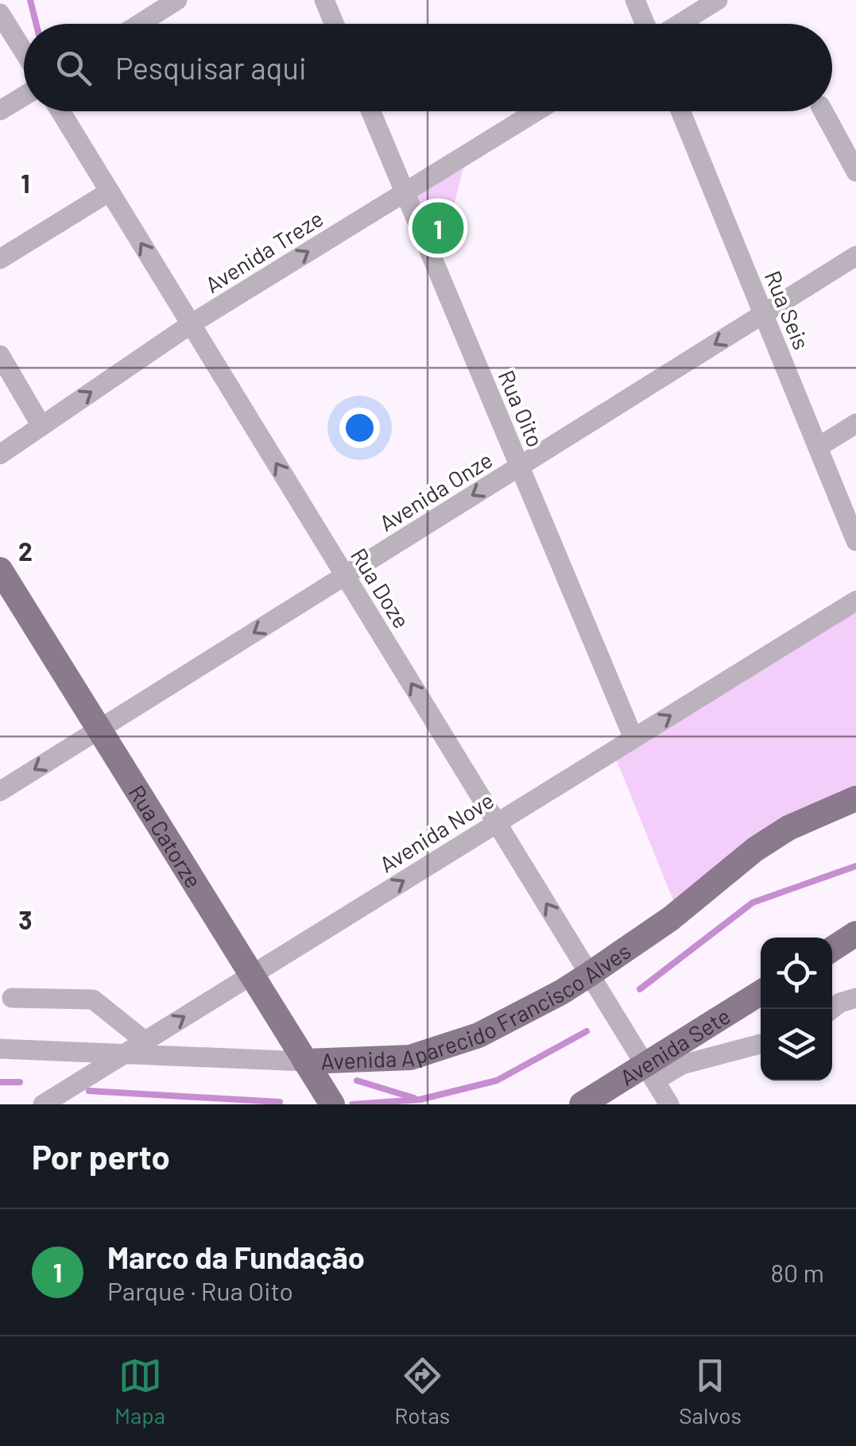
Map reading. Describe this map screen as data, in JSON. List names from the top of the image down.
{
  "streets": {
    "main road": ["Rua Catorze", "Avenida Aparecido Francisco Alves", "Avenida Sete"],
    "street": [
      "Avenida Treze",
      "Rua Seis",
      "Rua Oito",
      "Avenida Onze",
      "Rua Doze",
      "Avenida Nove"
    ]
  },
  "crossings": [
    ["Avenida Treze", "Rua Oito"],
    ["Avenida Treze", "Rua Doze"],
    ["Rua Seis", "Avenida Onze"],
    ["Rua Oito", "Avenida Onze"],
    ["Rua Oito", "Avenida Nove"],
    ["Avenida Onze", "Rua Doze"],
    ["Avenida Onze", "Rua Catorze"],
    ["Rua Doze", "Avenida Nove"],
    ["Rua Doze", "Avenida Aparecido Francisco Alves"],
    ["Rua Doze", "Avenida Sete"],
    ["Avenida Nove", "Rua Catorze"],
    ["Avenida Nove", "Avenida Aparecido Francisco Alves"],
    ["Rua Catorze", "Avenida Aparecido Francisco Alves"]
  ],
  "one_way": [
    "Avenida Treze",
    "Avenida Onze",
    "Rua Doze",
    "Avenida Nove"
  ],
  "page": {
    "search": "Pesquisar aqui",
    "pins": "1",
    "heading": "Por perto",
    "list": [
      {
        "mark": "1",
        "name": "Marco da Fundação",
        "note": "Parque · Rua Oito",
        "value": "80 m"
      }
    ],
    "nav": ["Mapa", "Rotas", "Salvos"]
  },
  "grid": {
    "rows": ["1", "2", "3"]
  }
}
